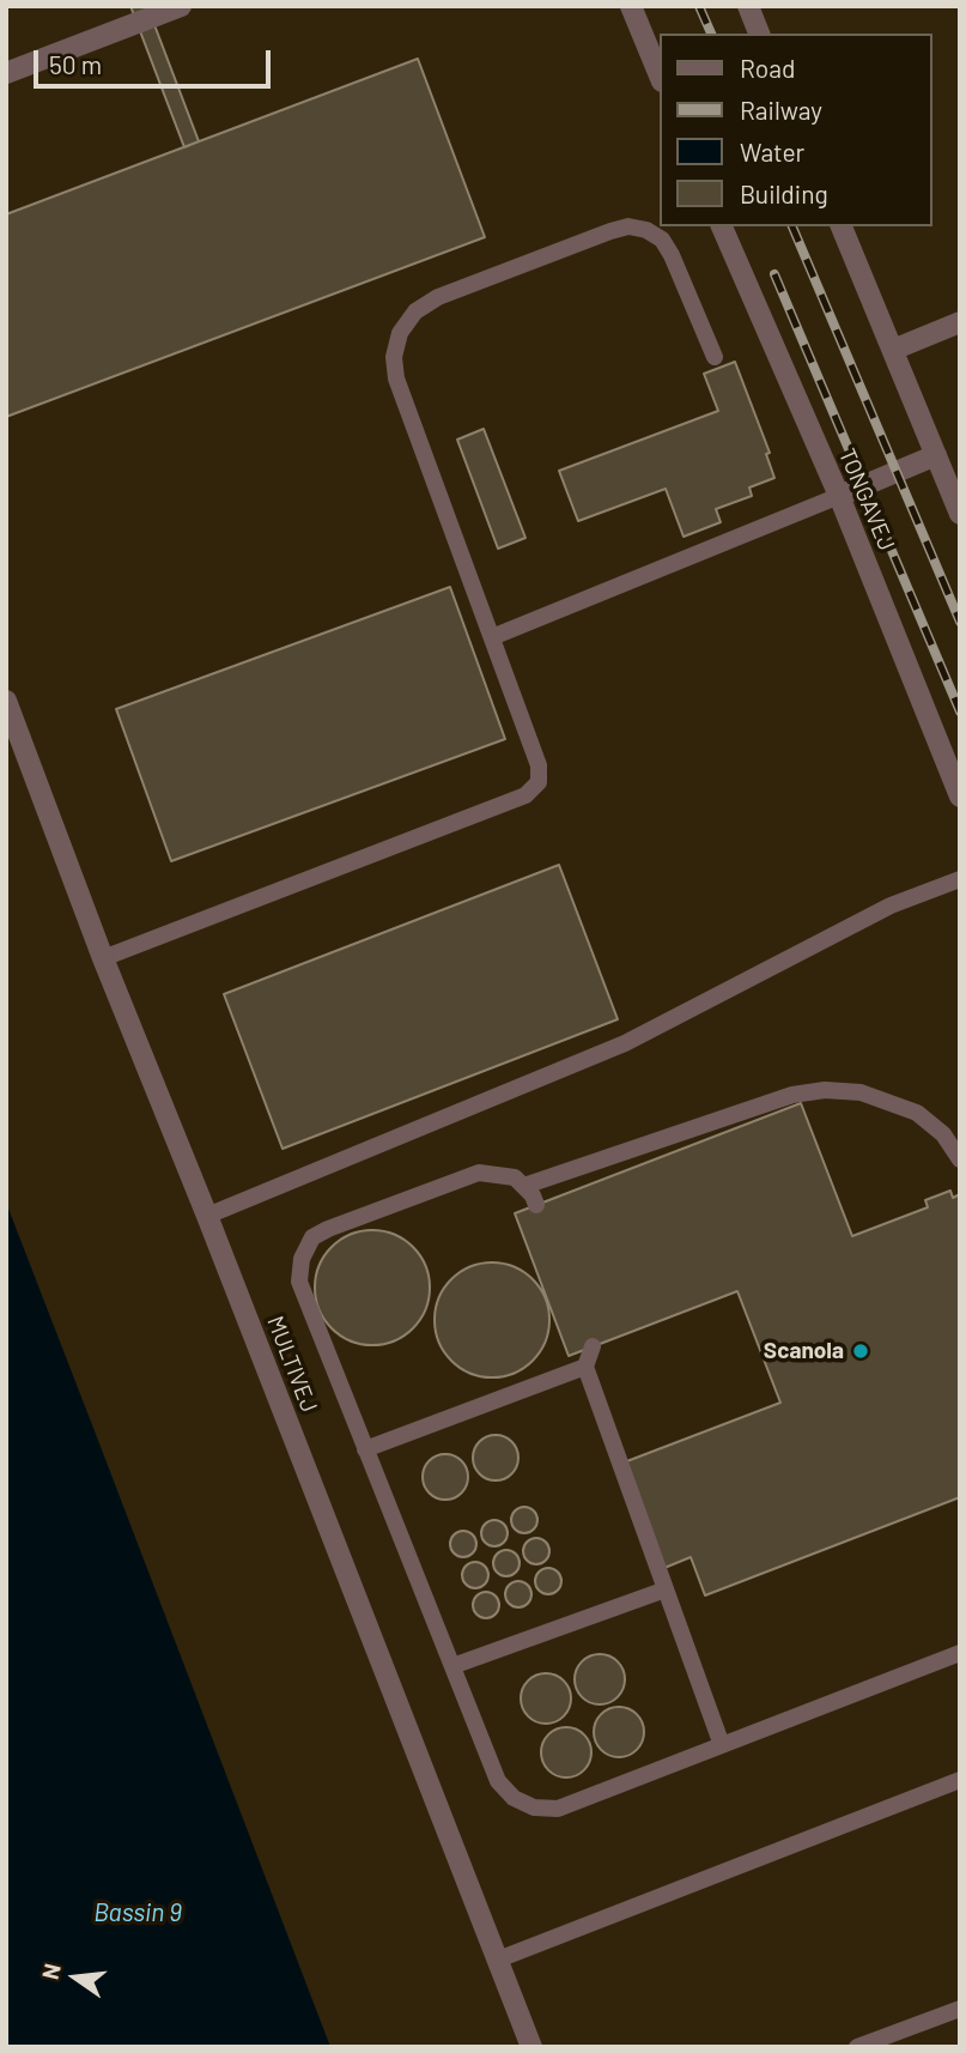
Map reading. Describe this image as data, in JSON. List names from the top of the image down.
{
  "streets": {
    "street": ["TONGAVEJ", "MULTIVEJ"]
  },
  "water": ["Bassin 9"],
  "places": ["Scanola"],
  "legend": [
    "Road",
    "Railway",
    "Water",
    "Building"
  ],
  "scale_bar": "50 m",
  "north": "left"
}
